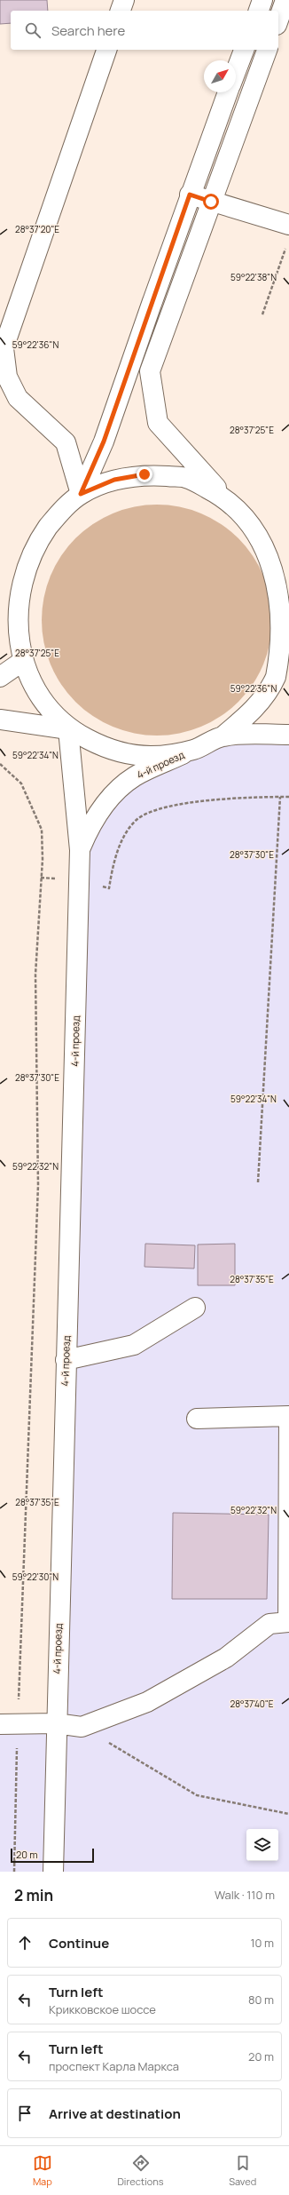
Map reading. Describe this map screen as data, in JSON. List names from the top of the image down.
{
  "streets": {
    "main road": ["4-й проезд"]
  },
  "scale_bar": "20 m",
  "north": "top right",
  "page": {
    "search": "Search here",
    "scale": "20 m",
    "heading": ["2 min", "Walk · 110 m"],
    "list": [
      ["Continue", "10 m"],
      ["Turn left", "Крикковское шоссе", "80 m"],
      ["Turn left", "проспект Карла Маркса", "20 m"],
      "Arrive at destination"
    ],
    "nav": ["Map", "Directions", "Saved"]
  },
  "coordinates": [
    "28°37'20\"E",
    "59°22'38\"N",
    "59°22'36\"N",
    "28°37'25\"E",
    "59°22'34\"N",
    "28°37'30\"E",
    "59°22'32\"N",
    "28°37'35\"E",
    "59°22'30\"N",
    "28°37'40\"E"
  ]
}
